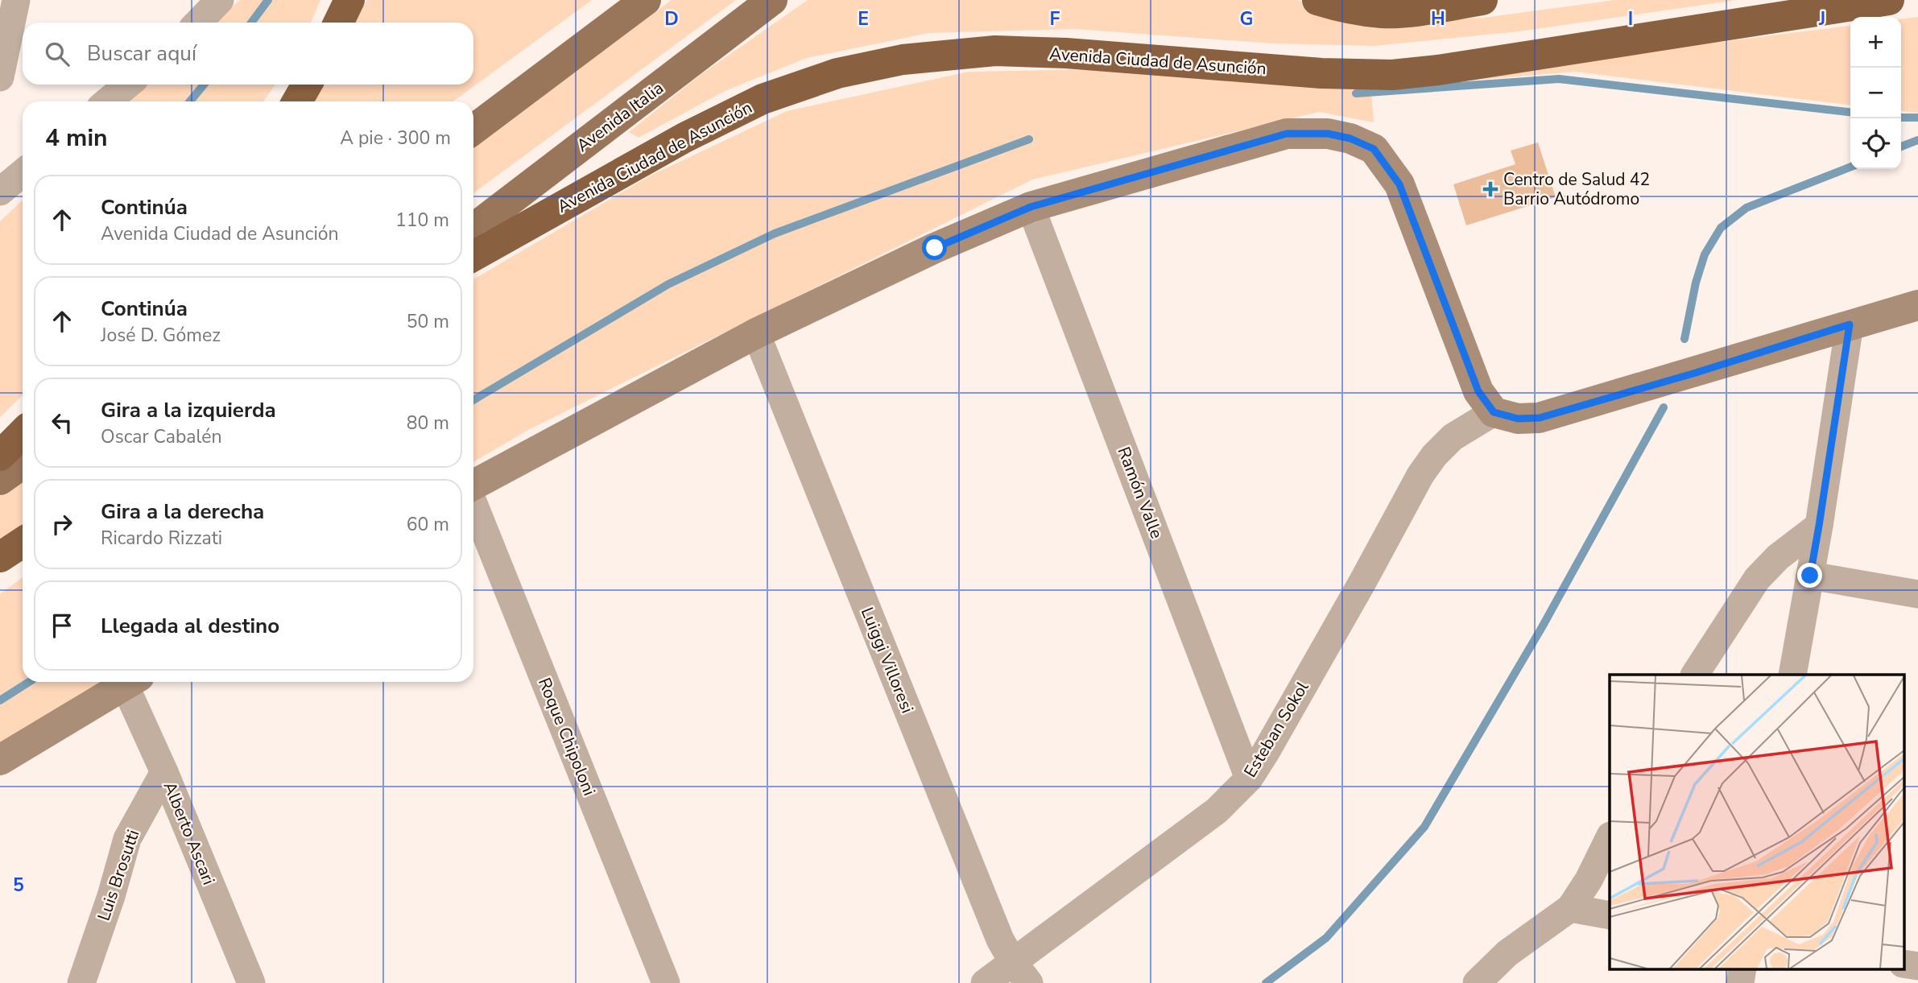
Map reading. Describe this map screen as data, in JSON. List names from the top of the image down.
{
  "streets": {
    "highway": ["Avenida Ciudad de Asunción"],
    "main road": ["Avenida Italia"],
    "street": [
      "Ramón Valle",
      "Luiggi Villoresi",
      "Esteban Sokol",
      "Roque Chipoloni",
      "Alberto Ascari",
      "Luis Brosutti"
    ]
  },
  "crossings": [
    ["Ramón Valle", "Esteban Sokol"],
    ["Luiggi Villoresi", "Esteban Sokol"],
    ["Alberto Ascari", "Luis Brosutti"]
  ],
  "places": {
    "health": ["Centro de Salud 42 Barrio Autódromo"]
  },
  "page": {
    "map_buttons": ["+", "−"],
    "search": "Buscar aquí",
    "heading": ["4 min", "A pie · 300 m"],
    "list": [
      ["Continúa", "Avenida Ciudad de Asunción", "110 m"],
      ["Continúa", "José D. Gómez", "50 m"],
      ["Gira a la izquierda", "Oscar Cabalén", "80 m"],
      ["Gira a la derecha", "Ricardo Rizzati", "60 m"],
      "Llegada al destino"
    ]
  },
  "grid": {
    "columns": [
      "D",
      "E",
      "F",
      "G",
      "H",
      "I",
      "J"
    ],
    "rows": ["5"]
  }
}
